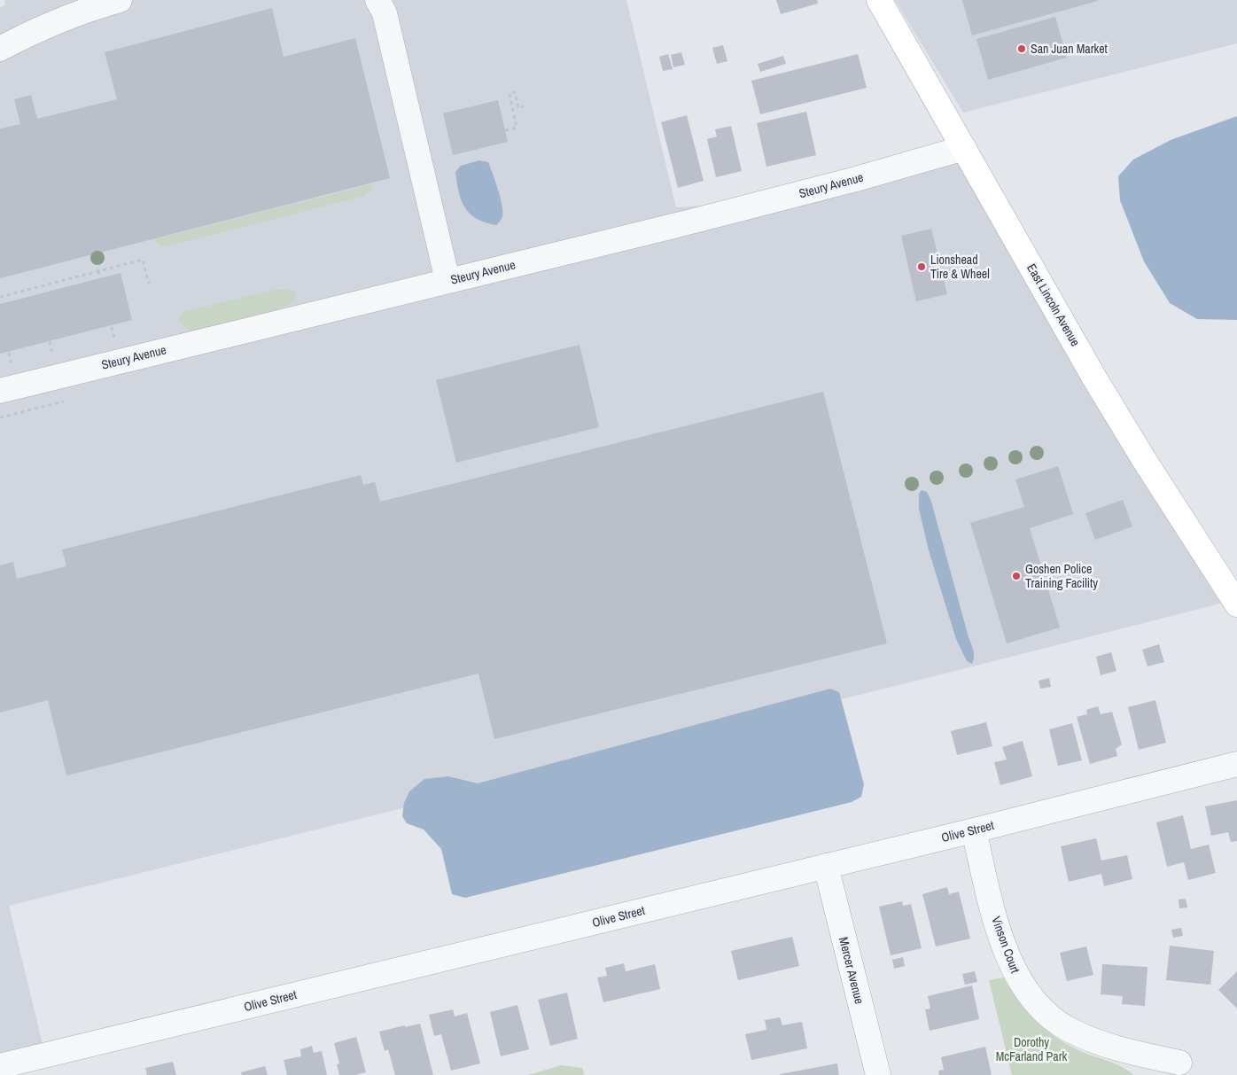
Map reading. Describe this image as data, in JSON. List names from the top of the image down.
{
  "streets": {
    "main road": ["East Lincoln Avenue"],
    "street": [
      "Steury Avenue",
      "Olive Street",
      "Vinson Court",
      "Mercer Avenue"
    ]
  },
  "crossings": [
    ["Steury Avenue", "East Lincoln Avenue"],
    ["Olive Street", "Vinson Court"],
    ["Olive Street", "Mercer Avenue"]
  ],
  "parks": ["Dorothy McFarland Park"],
  "places": ["San Juan Market", "Lionshead Tire & Wheel", "Goshen Police Training Facility"]
}
